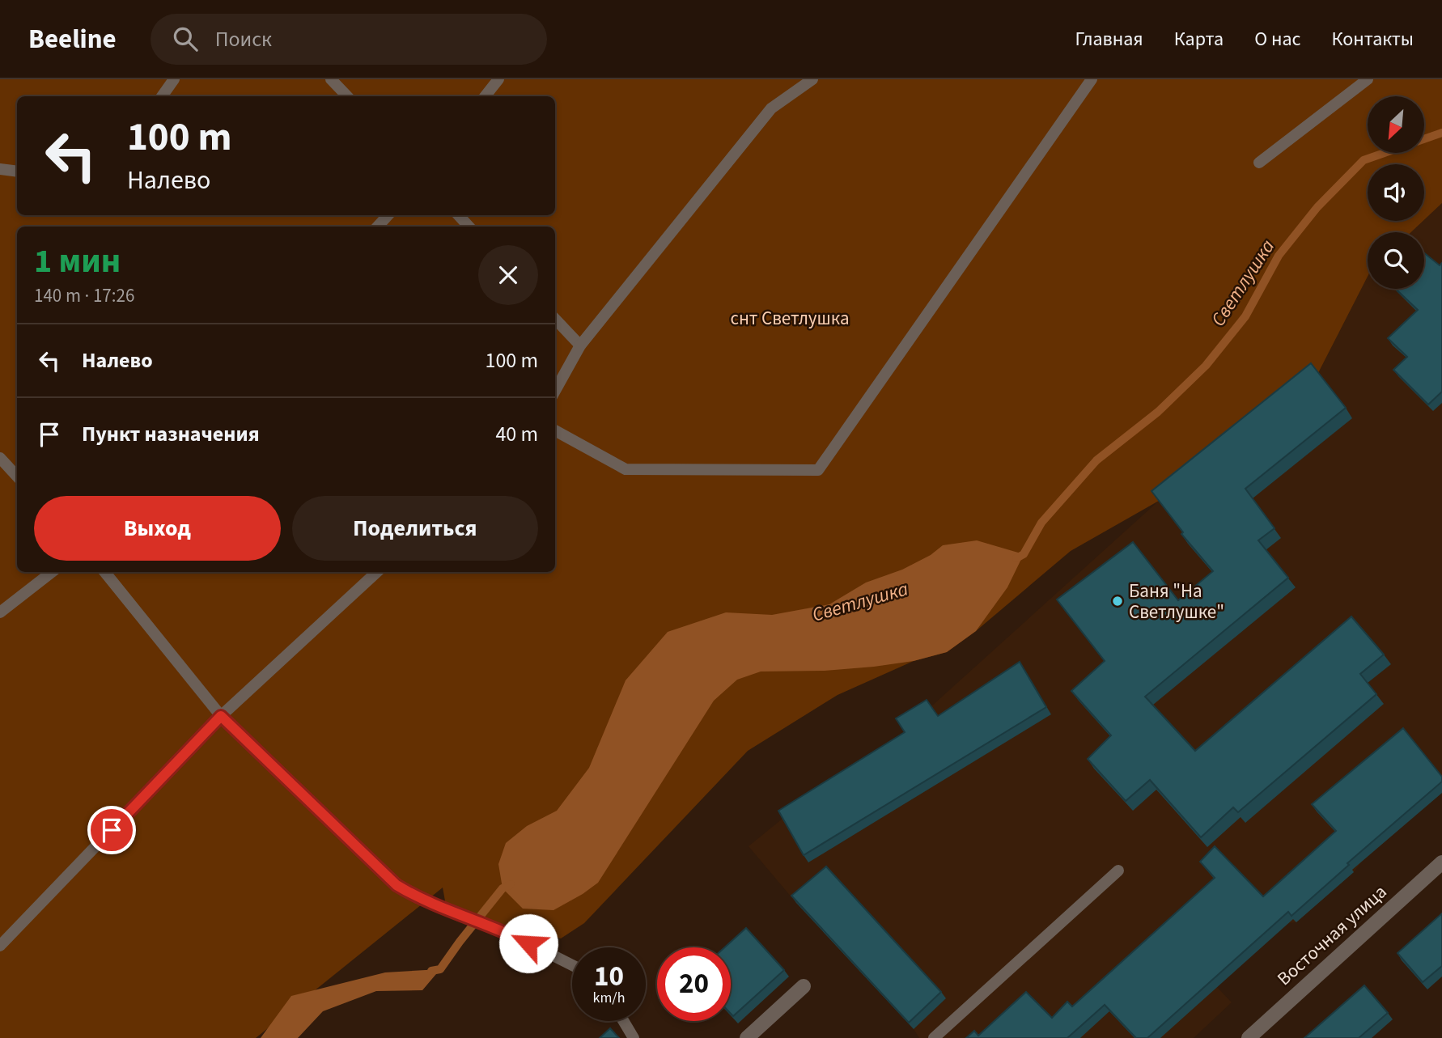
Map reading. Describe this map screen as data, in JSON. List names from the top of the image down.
{
  "streets": {
    "street": ["Восточная улица"]
  },
  "water": ["Светлушка"],
  "parks": ["снт Светлушка"],
  "places": ["Баня \"На Светлушке\""],
  "north": "bottom left",
  "page": {
    "header": "Beeline",
    "search": "Поиск",
    "nav": [
      "Главная",
      "Карта",
      "О нас",
      "Контакты"
    ],
    "turn": ["100 m", "Налево"],
    "heading": ["1 мин", "140 m · 17:26"],
    "list": [
      {
        "name": "Налево",
        "value": "100 m"
      },
      {
        "name": "Пункт назначения",
        "value": "40 m"
      }
    ],
    "buttons": ["Выход", "Поделиться"],
    "speed": "10 km/h",
    "limit": "20"
  }
}
